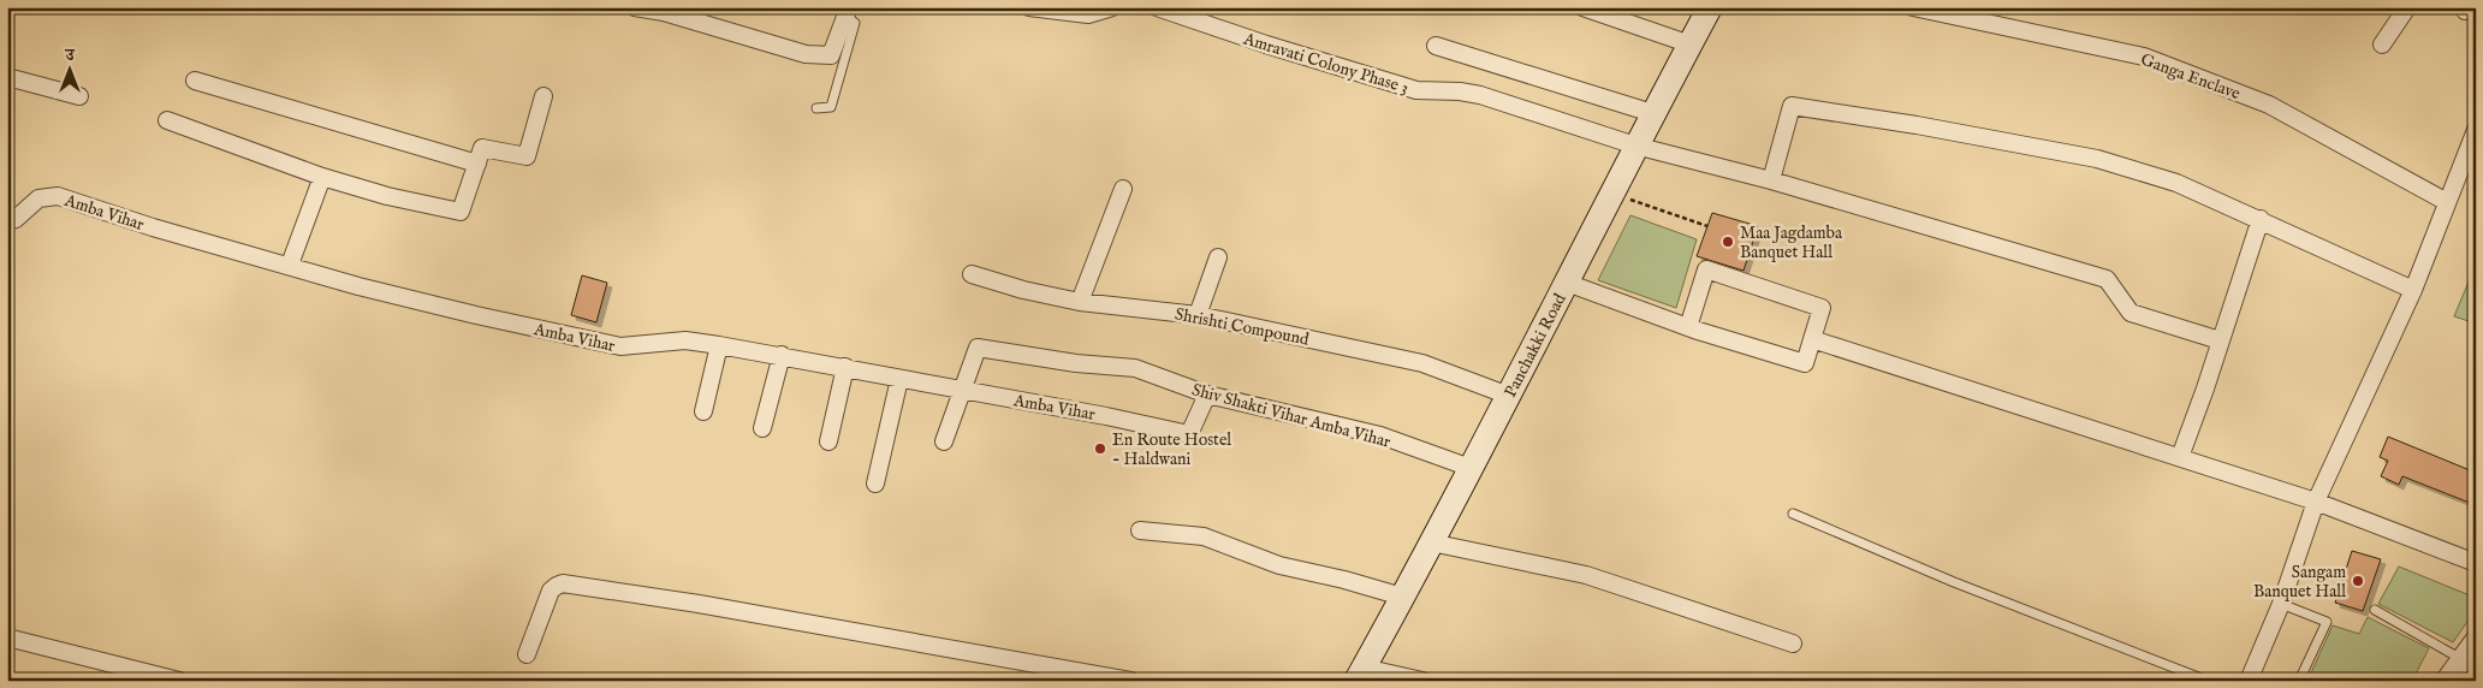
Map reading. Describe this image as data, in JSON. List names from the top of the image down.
{
  "streets": {
    "main road": ["Panchakki Road"],
    "street": [
      "Amravati Colony Phase 3",
      "Ganga Enclave",
      "Amba Vihar",
      "Shrishti Compound",
      "Shiv Shakti Vihar Amba Vihar"
    ]
  },
  "crossings": [
    ["Amravati Colony Phase 3", "Panchakki Road"],
    ["Amba Vihar", "Shiv Shakti Vihar Amba Vihar"],
    ["Shrishti Compound", "Panchakki Road"],
    ["Panchakki Road", "Shiv Shakti Vihar Amba Vihar"]
  ],
  "places": ["Maa Jagdamba Banquet Hall", "En Route Hostel - Haldwani", "Sangam Banquet Hall"],
  "north": "top"
}
